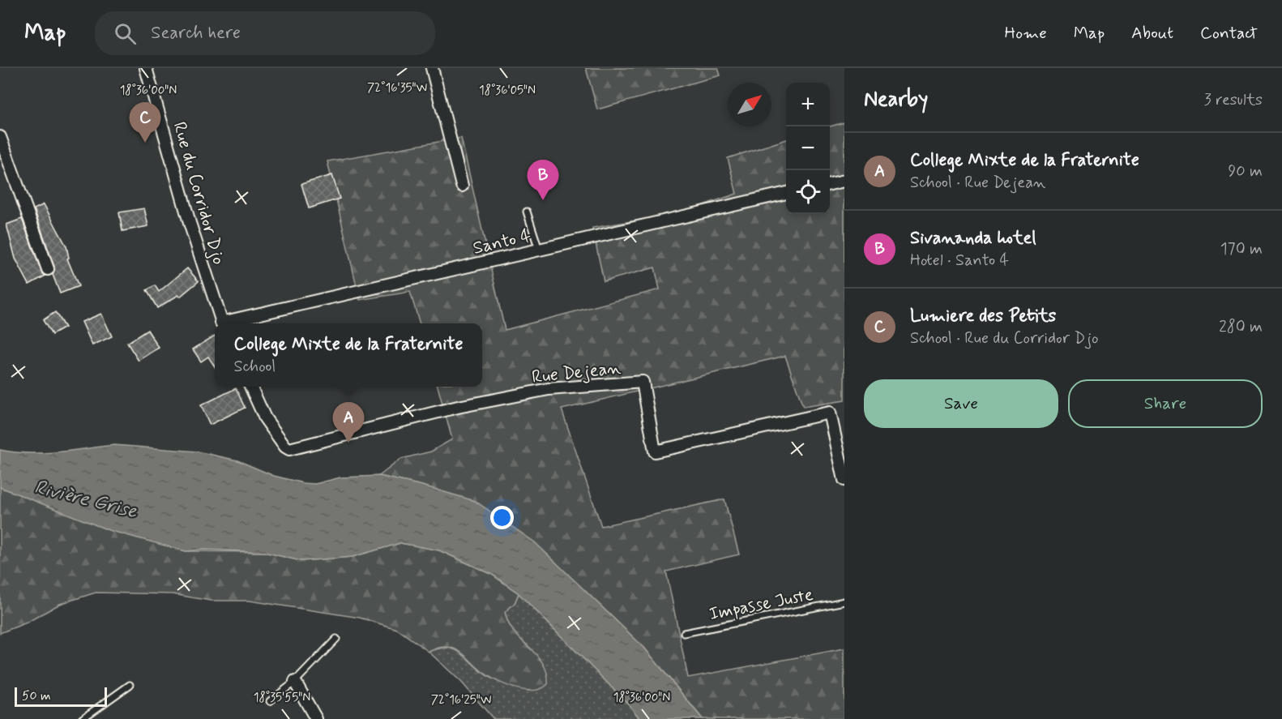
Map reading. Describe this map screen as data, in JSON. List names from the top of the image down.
{
  "streets": {
    "street": ["Rue du Corridor Djo", "Santo 4", "Rue Dejean"],
    "lane": ["Impasse Juste"]
  },
  "water": ["Rivière Grise"],
  "scale_bar": "50 m",
  "north": "top right",
  "page": {
    "header": "Map",
    "search": "Search here",
    "nav": [
      "Home",
      "Map",
      "About",
      "Contact"
    ],
    "heading": ["Nearby", "3 results"],
    "map_buttons": ["+", "−"],
    "pins": ["C", "B", "A"],
    "list": [
      {
        "mark": "A",
        "name": "College Mixte de la Fraternite",
        "note": "School · Rue Dejean",
        "value": "90 m"
      },
      {
        "mark": "B",
        "name": "Sivananda hotel",
        "note": "Hotel · Santo 4",
        "value": "170 m"
      },
      {
        "mark": "C",
        "name": "Lumiere des Petits",
        "note": "School · Rue du Corridor Djo",
        "value": "280 m"
      }
    ],
    "popup": ["College Mixte de la Fraternite", "School"],
    "buttons": ["Save", "Share"],
    "scale": "50 m"
  },
  "coordinates": [
    "72°16'35\"W",
    "18°36'05\"N",
    "18°36'00\"N",
    "18°35'55\"N",
    "72°16'25\"W"
  ]
}
